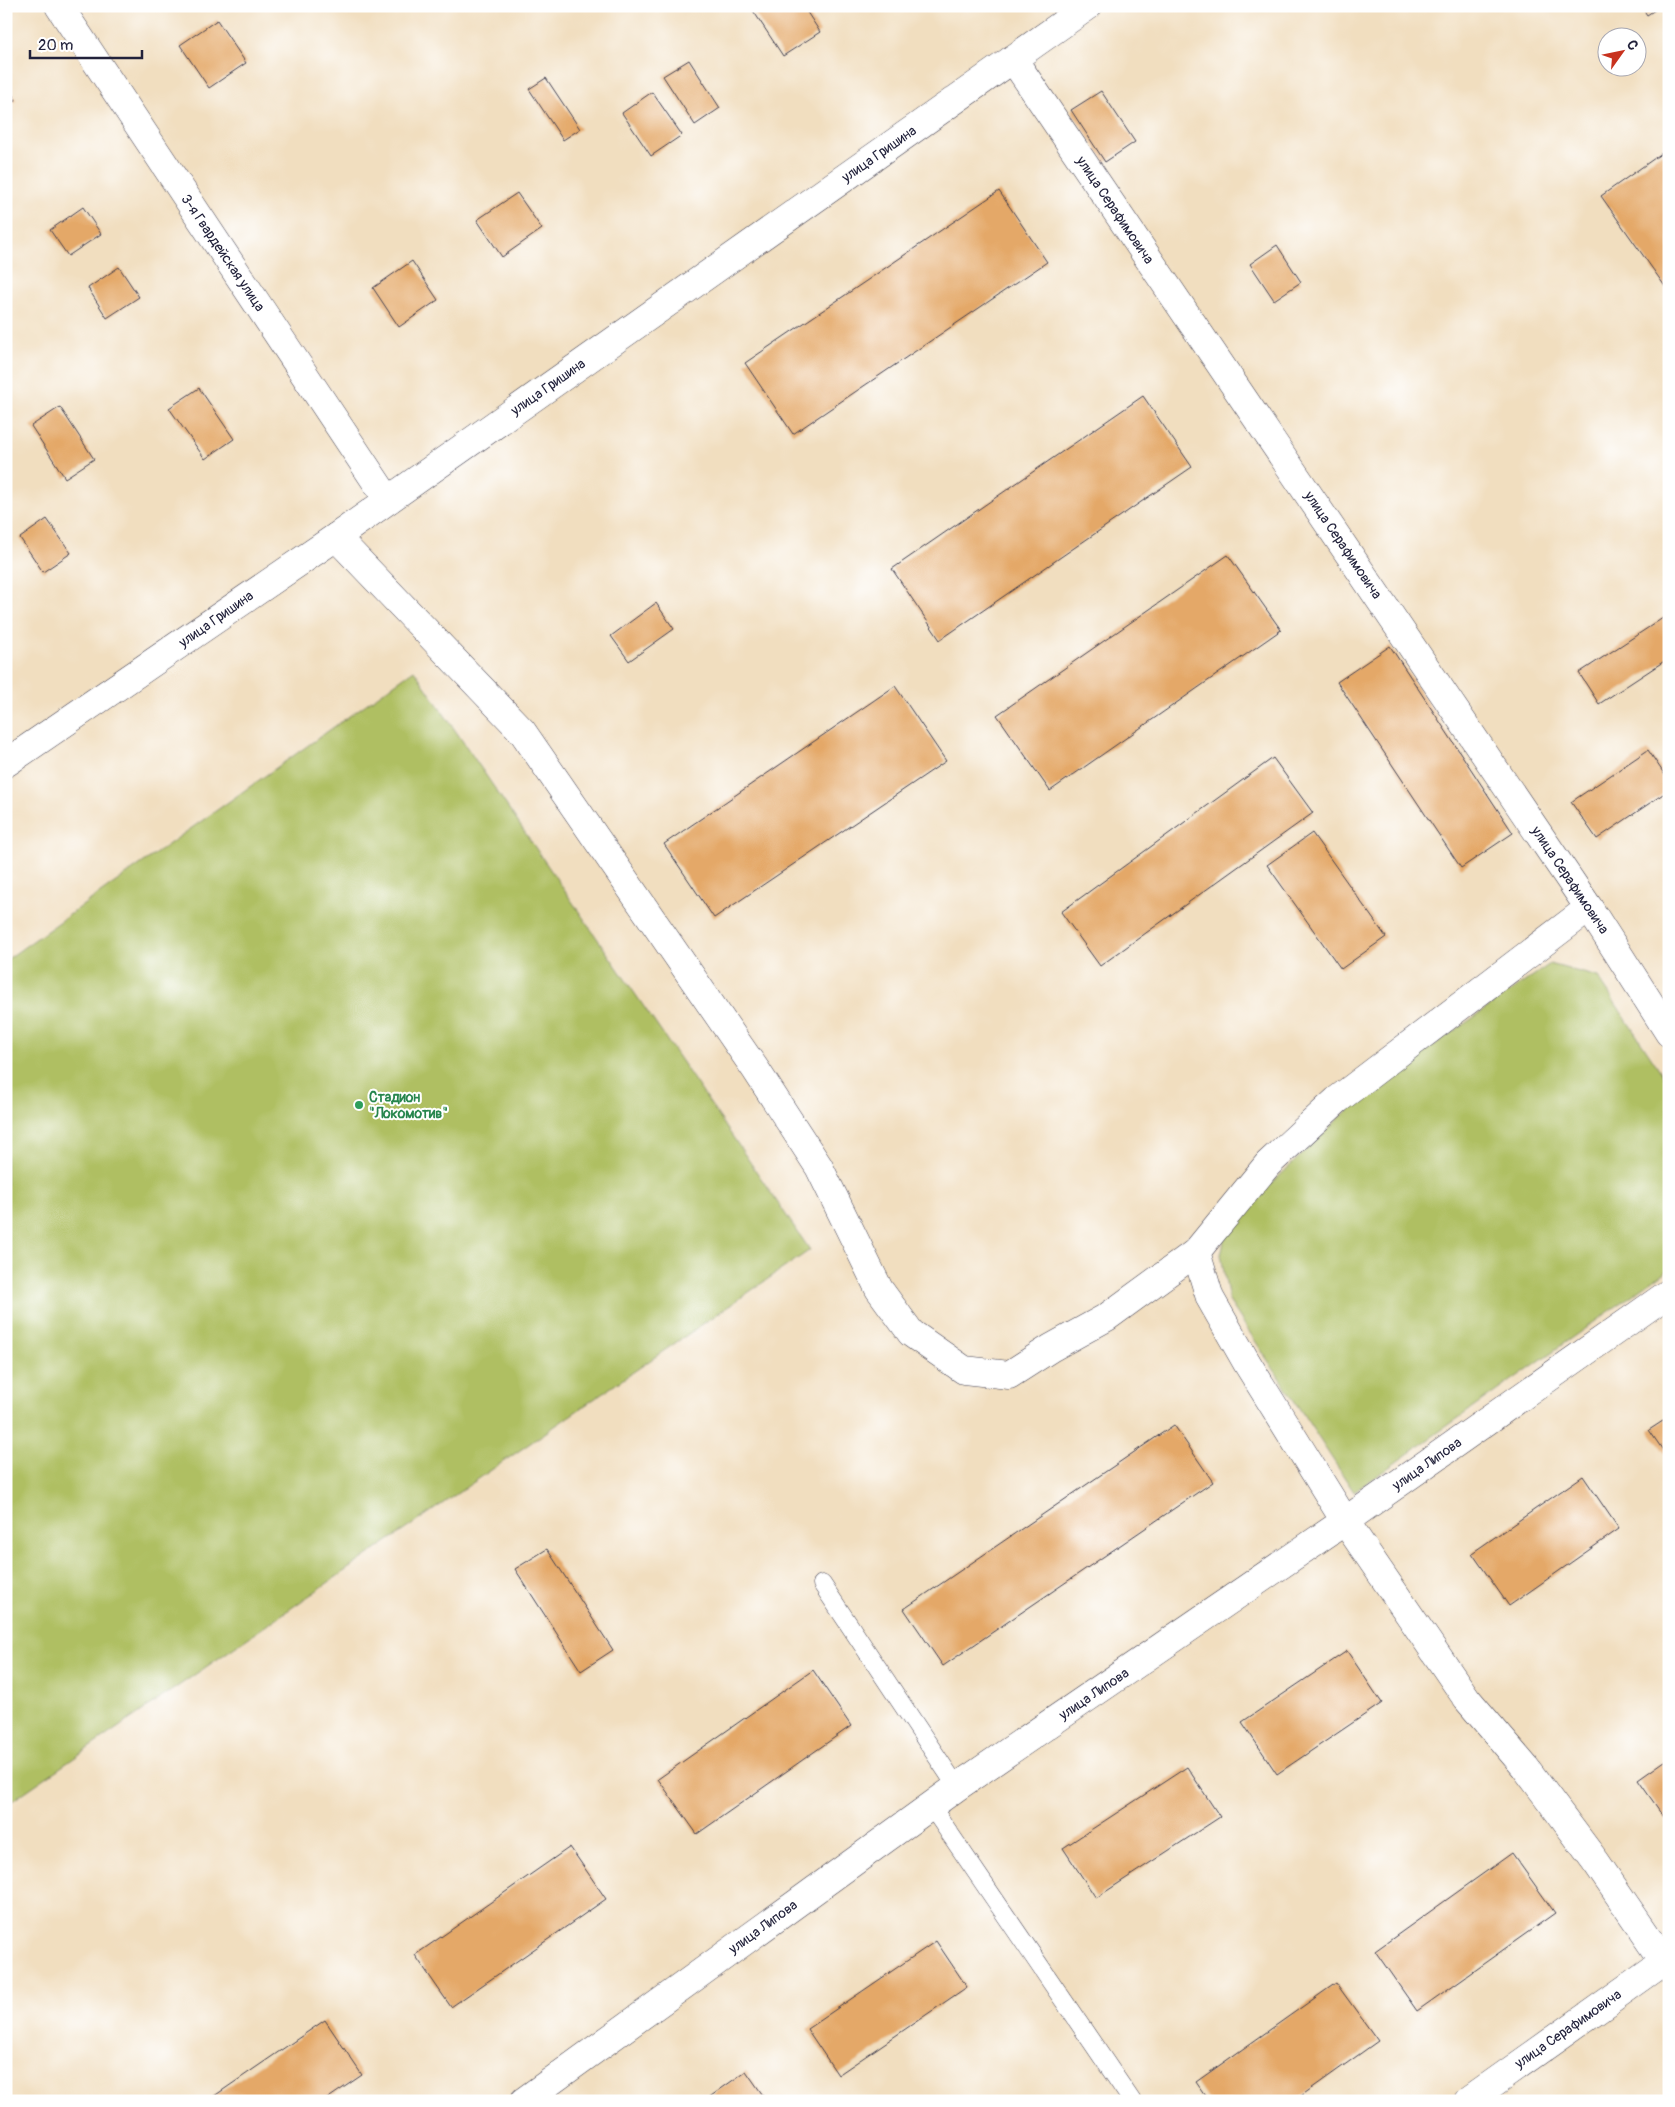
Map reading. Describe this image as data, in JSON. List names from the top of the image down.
{
  "streets": {
    "street": [
      "улица Гришина",
      "улица Серафимовича",
      "3-я Гвардейская улица",
      "улица Липова"
    ]
  },
  "crossings": [
    ["улица Гришина", "улица Серафимовича"],
    ["улица Гришина", "3-я Гвардейская улица"]
  ],
  "places": ["Стадион \"Локомотив\""],
  "scale_bar": "20 m",
  "north": "top right"
}
